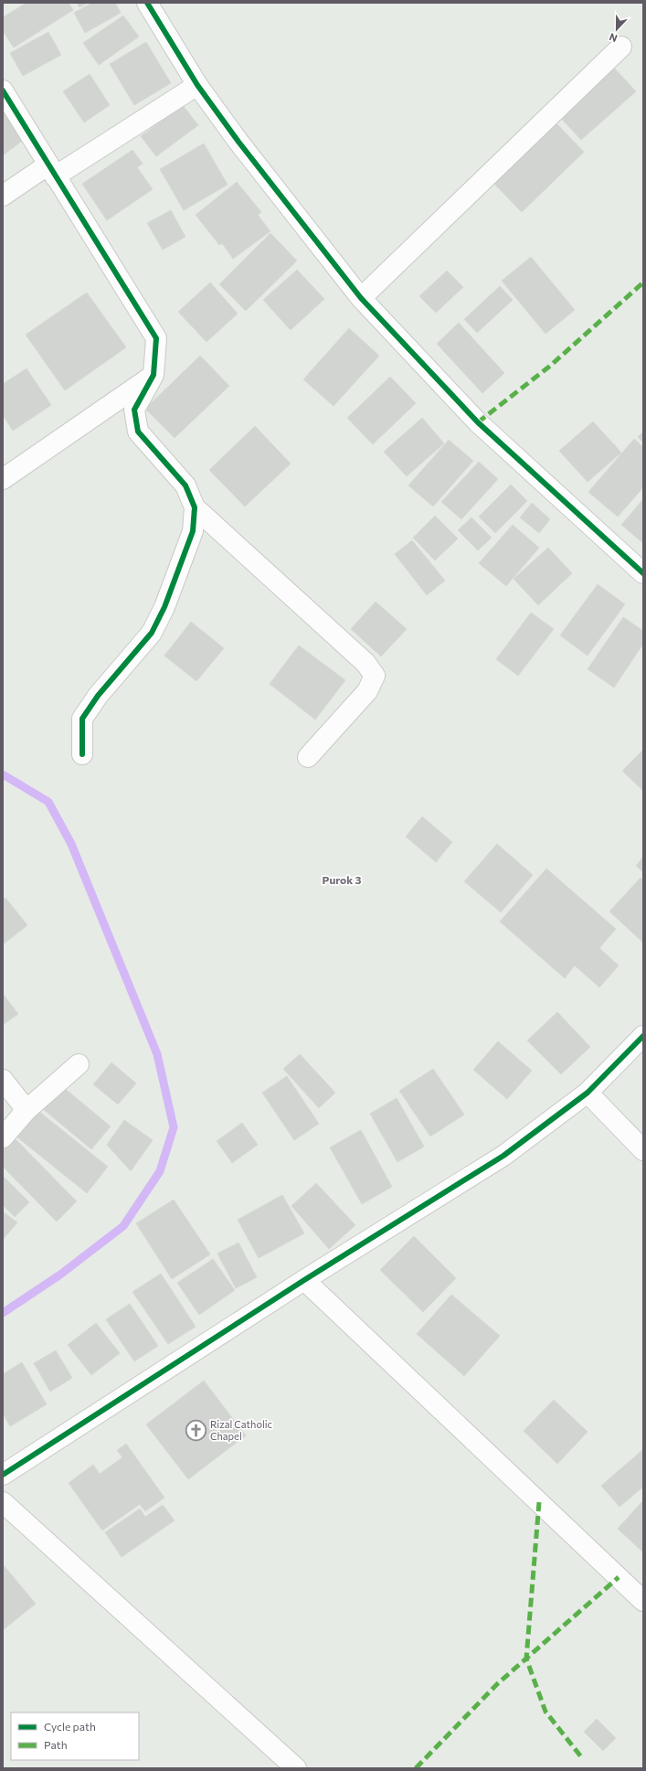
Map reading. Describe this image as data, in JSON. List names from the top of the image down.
{
  "districts": ["Purok 3"],
  "places": {
    "church": ["Rizal Catholic Chapel"]
  },
  "legend": ["Cycle path", "Path"],
  "north": "bottom"
}
